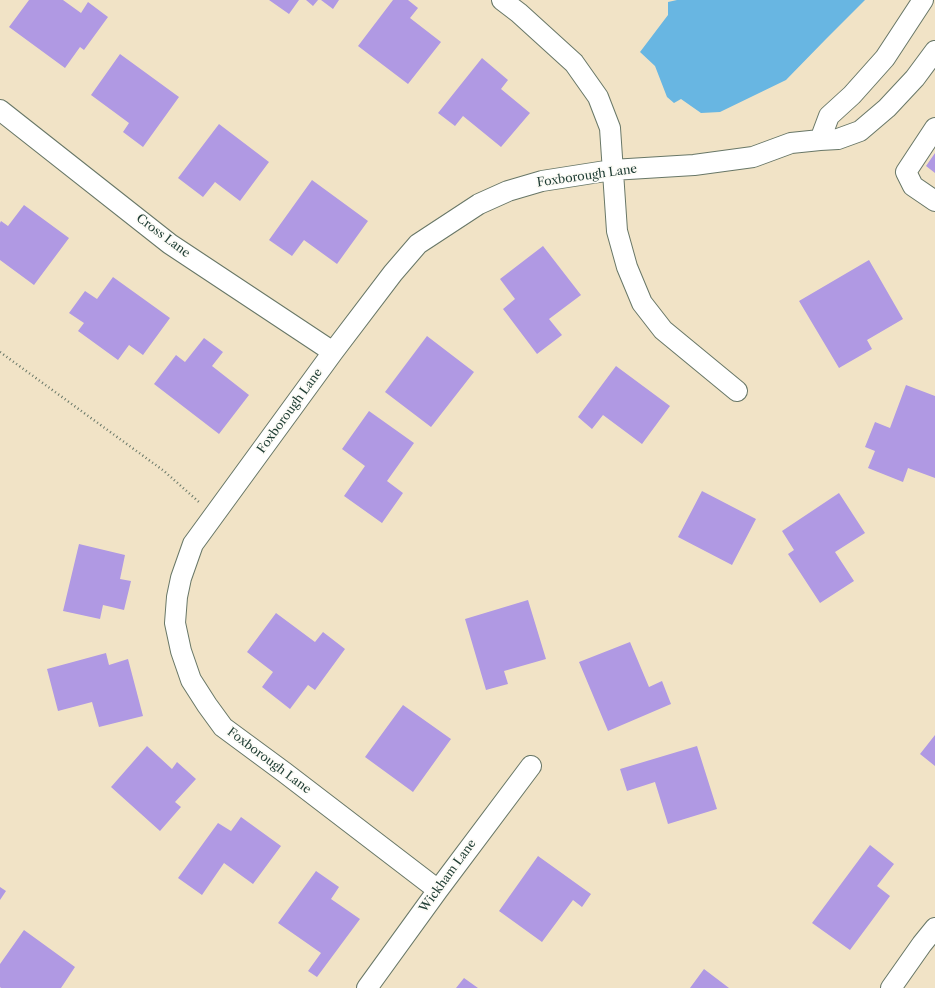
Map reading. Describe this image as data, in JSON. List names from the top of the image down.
{
  "streets": {
    "street": ["Foxborough Lane", "Cross Lane", "Wickham Lane"]
  },
  "crossings": [
    ["Foxborough Lane", "Cross Lane"],
    ["Foxborough Lane", "Wickham Lane"]
  ]
}
